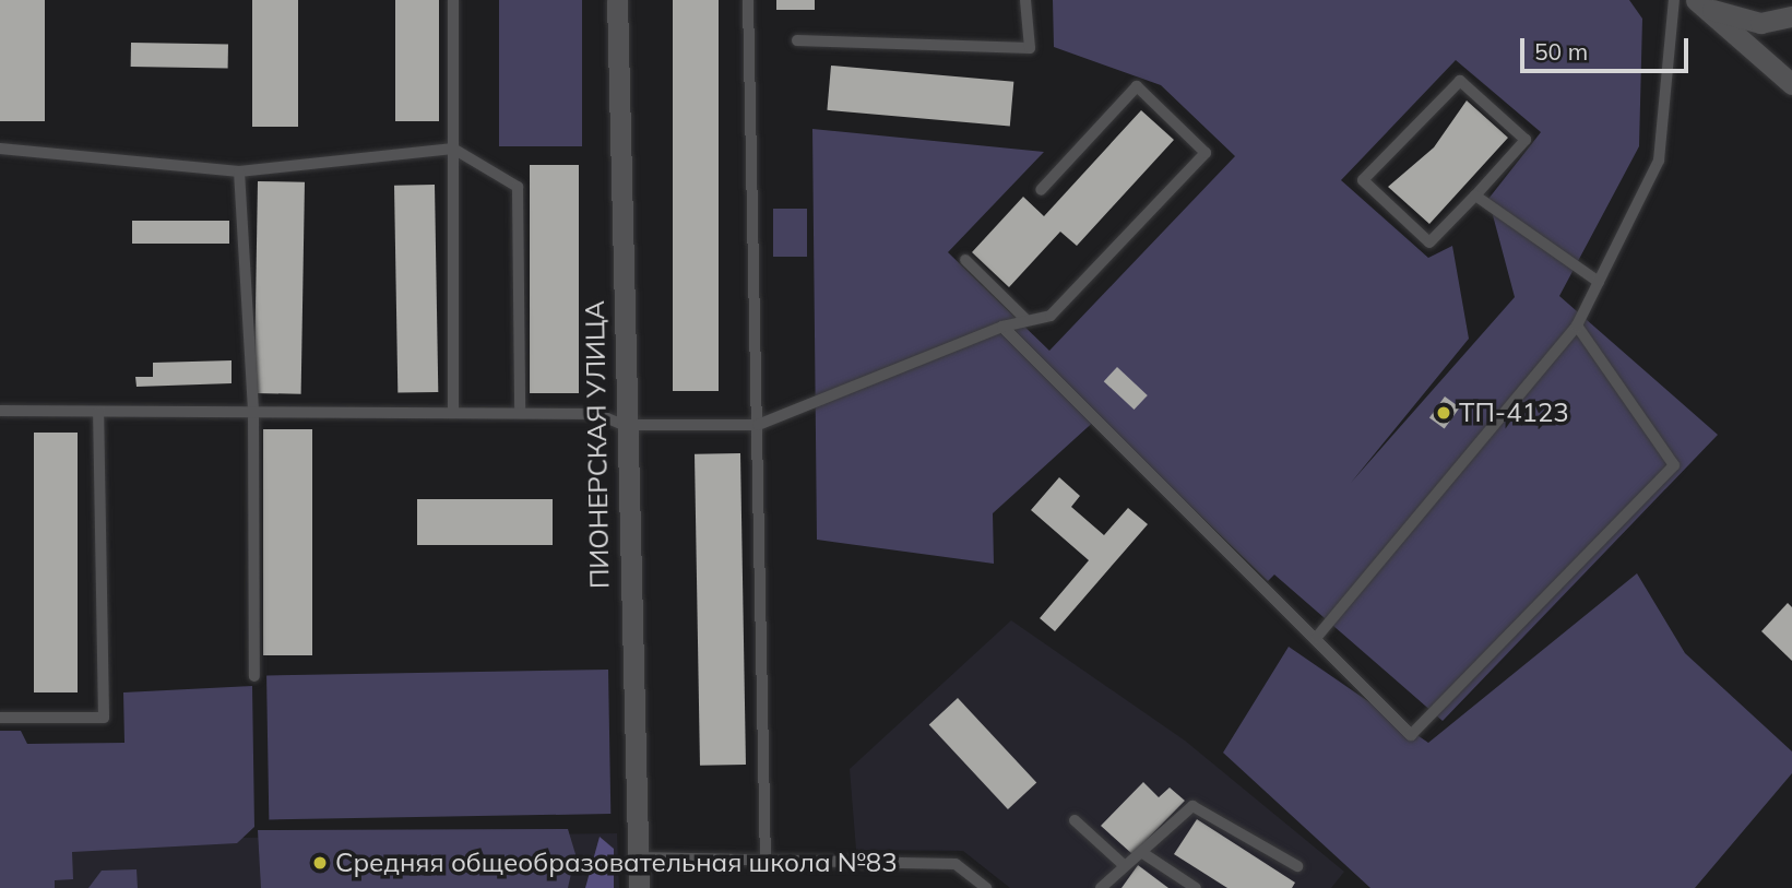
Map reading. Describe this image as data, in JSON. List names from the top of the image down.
{
  "streets": {
    "street": ["ПИОНЕРСКАЯ УЛИЦА"]
  },
  "places": ["ТП-4123", "Средняя общеобразовательная школа №83"],
  "scale_bar": "50 m"
}
